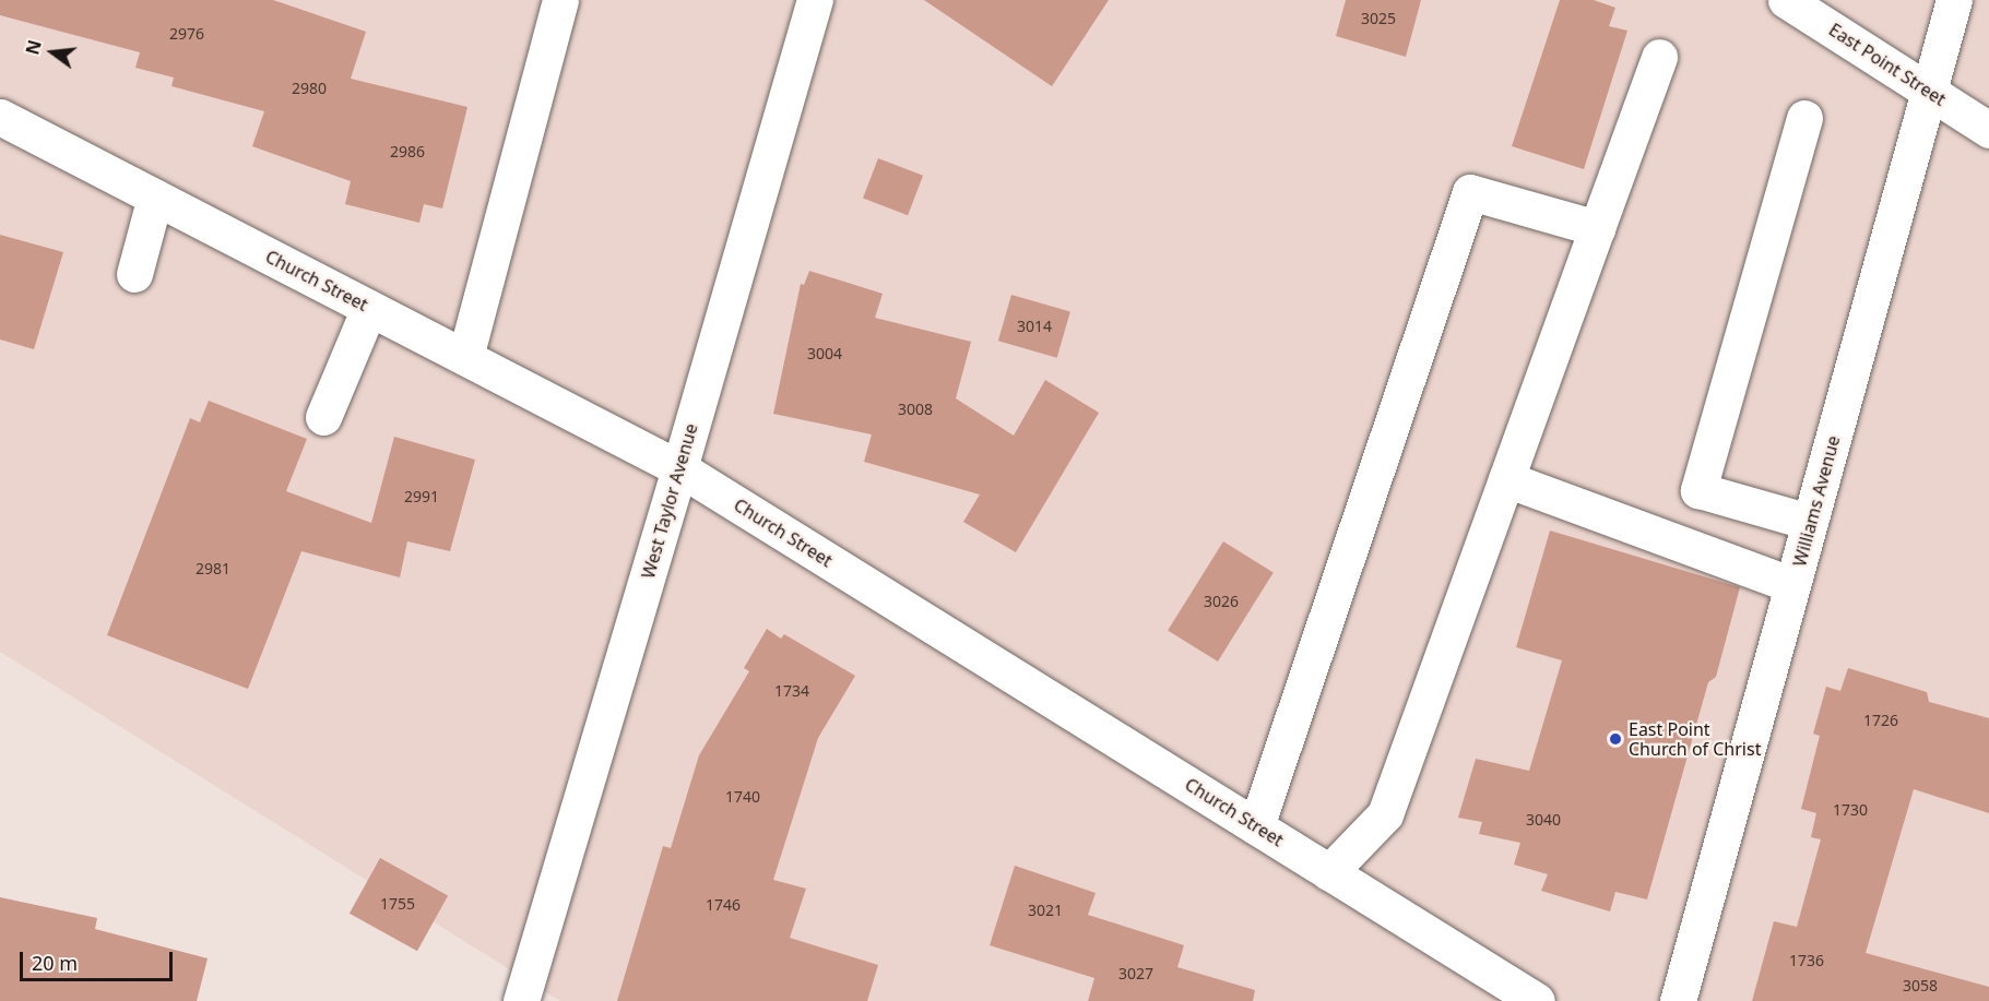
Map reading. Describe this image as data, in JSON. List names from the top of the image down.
{
  "streets": {
    "street": [
      "East Point Street",
      "Church Street",
      "West Taylor Avenue",
      "Williams Avenue"
    ]
  },
  "crossings": [
    ["East Point Street", "Williams Avenue"],
    ["Church Street", "West Taylor Avenue"]
  ],
  "places": ["East Point Church of Christ"],
  "house_numbers": [
    "3025",
    "2976",
    "2980",
    "2986",
    "3014",
    "3004",
    "3008",
    "2991",
    "2981",
    "3026",
    "1734",
    "1726",
    "1740",
    "1730",
    "3040",
    "1755",
    "1746",
    "3021",
    "1736",
    "3027",
    "3058"
  ],
  "scale_bar": "20 m",
  "north": "left"
}
